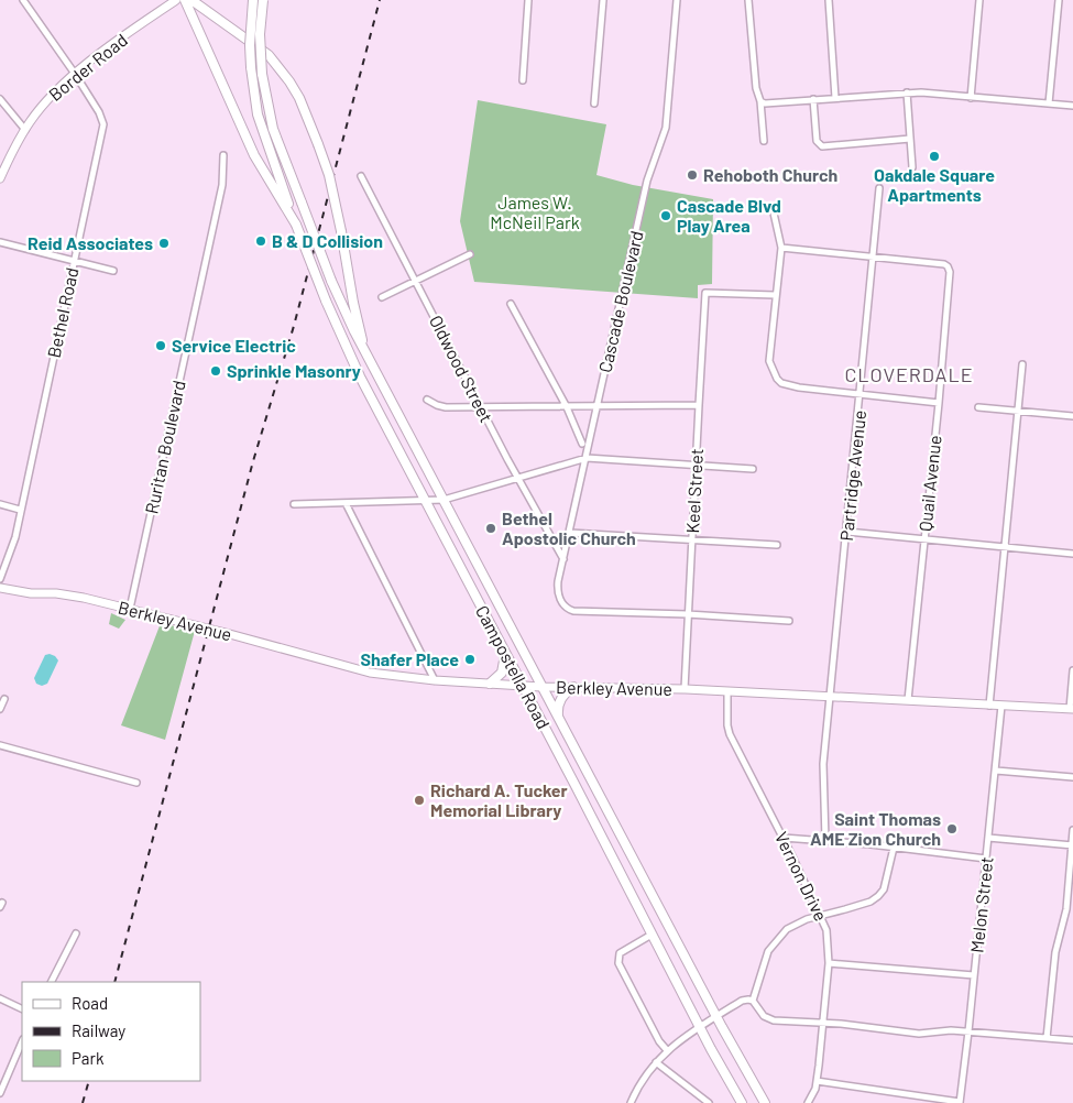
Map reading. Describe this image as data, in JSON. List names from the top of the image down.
{
  "streets": {
    "main road": ["Campostella Road"],
    "street": [
      "Border Road",
      "Cascade Boulevard",
      "Bethel Road",
      "Oldwood Street",
      "Ruritan Boulevard",
      "Partridge Avenue",
      "Quail Avenue",
      "Keel Street",
      "Berkley Avenue",
      "Vernon Drive",
      "Melon Street"
    ]
  },
  "crossings": [
    ["Border Road", "Bethel Road"],
    ["Cascade Boulevard", "Oldwood Street"],
    ["Cascade Boulevard", "Keel Street"],
    ["Ruritan Boulevard", "Berkley Avenue"],
    ["Partridge Avenue", "Quail Avenue"],
    ["Partridge Avenue", "Berkley Avenue"],
    ["Quail Avenue", "Berkley Avenue"],
    ["Keel Street", "Berkley Avenue"],
    ["Berkley Avenue", "Campostella Road"],
    ["Berkley Avenue", "Vernon Drive"],
    ["Berkley Avenue", "Melon Street"]
  ],
  "districts": ["CLOVERDALE"],
  "parks": ["James W. McNeil Park"],
  "places": [
    "Oakdale Square Apartments",
    "Rehoboth Church",
    "Cascade Blvd Play Area",
    "B & D Collision",
    "Reid Associates",
    "Service Electric",
    "Sprinkle Masonry",
    "Bethel Apostolic Church",
    "Shafer Place",
    "Richard A. Tucker Memorial Library",
    "Saint Thomas AME Zion Church"
  ],
  "legend": ["Road", "Railway", "Park"]
}
